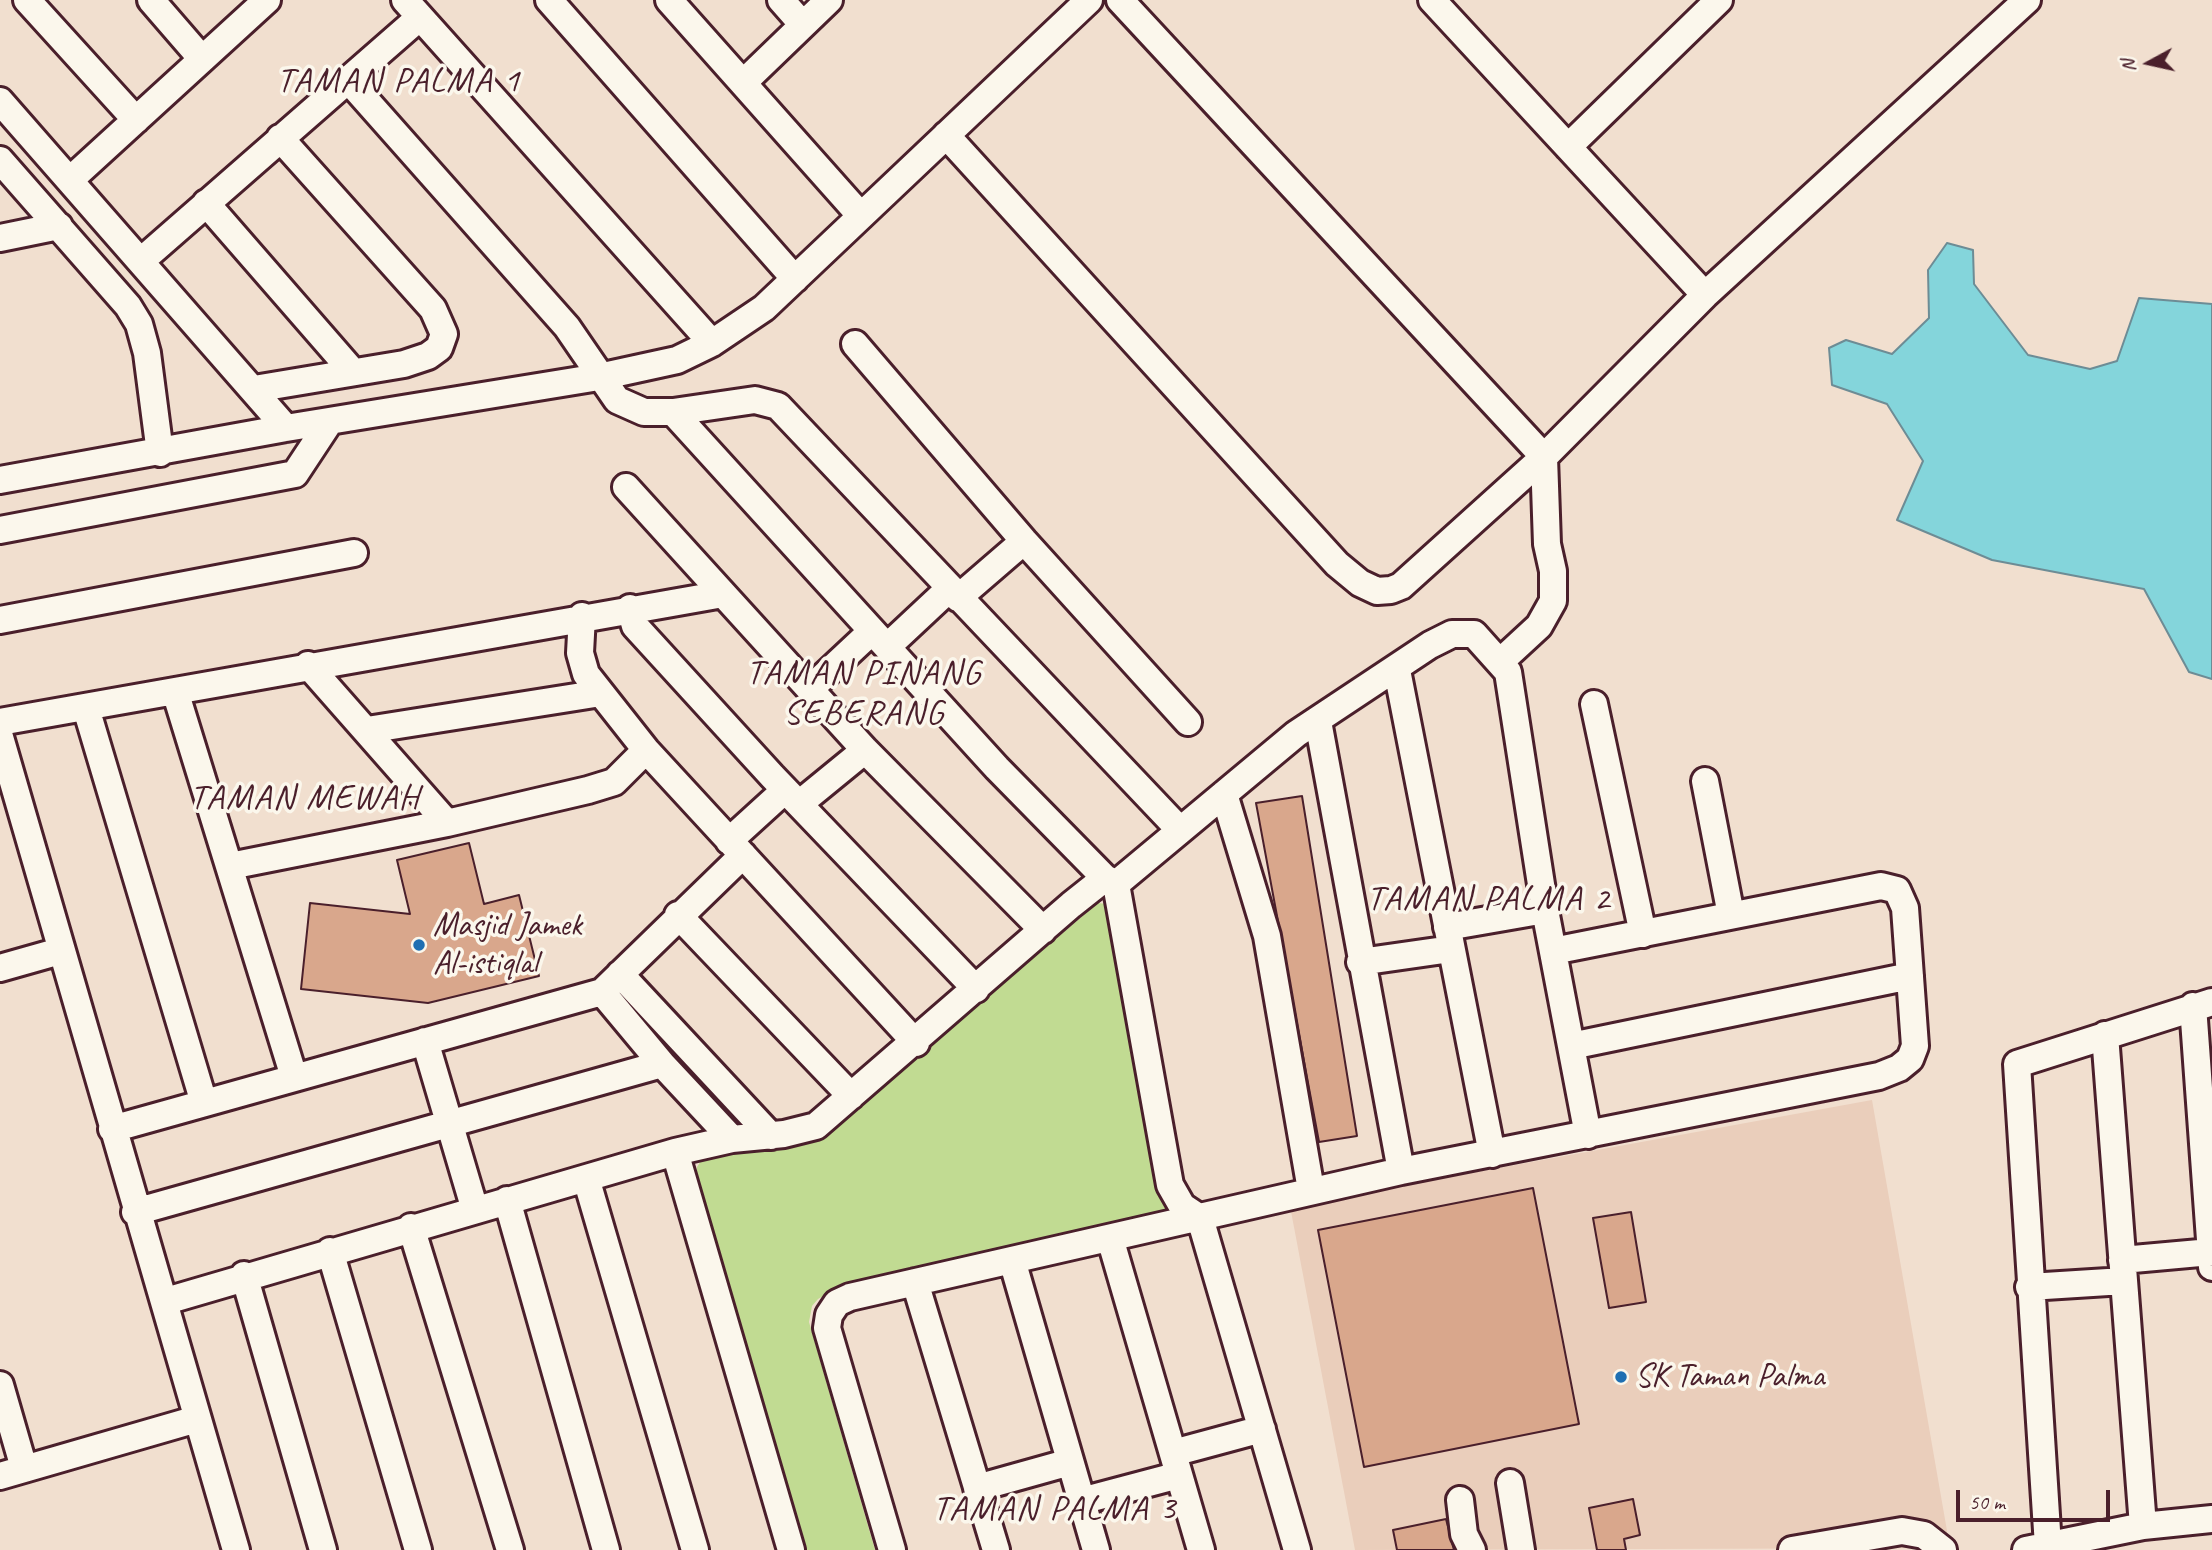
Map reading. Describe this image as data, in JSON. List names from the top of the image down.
{
  "districts": [
    "TAMAN PALMA 1",
    "TAMAN PINANG SEBERANG",
    "TAMAN MEWAH",
    "TAMAN PALMA 2",
    "TAMAN PALMA 3"
  ],
  "places": ["Masjid Jamek Al-istiqlal", "SK Taman Palma"],
  "scale_bar": "50 m",
  "north": "left"
}
